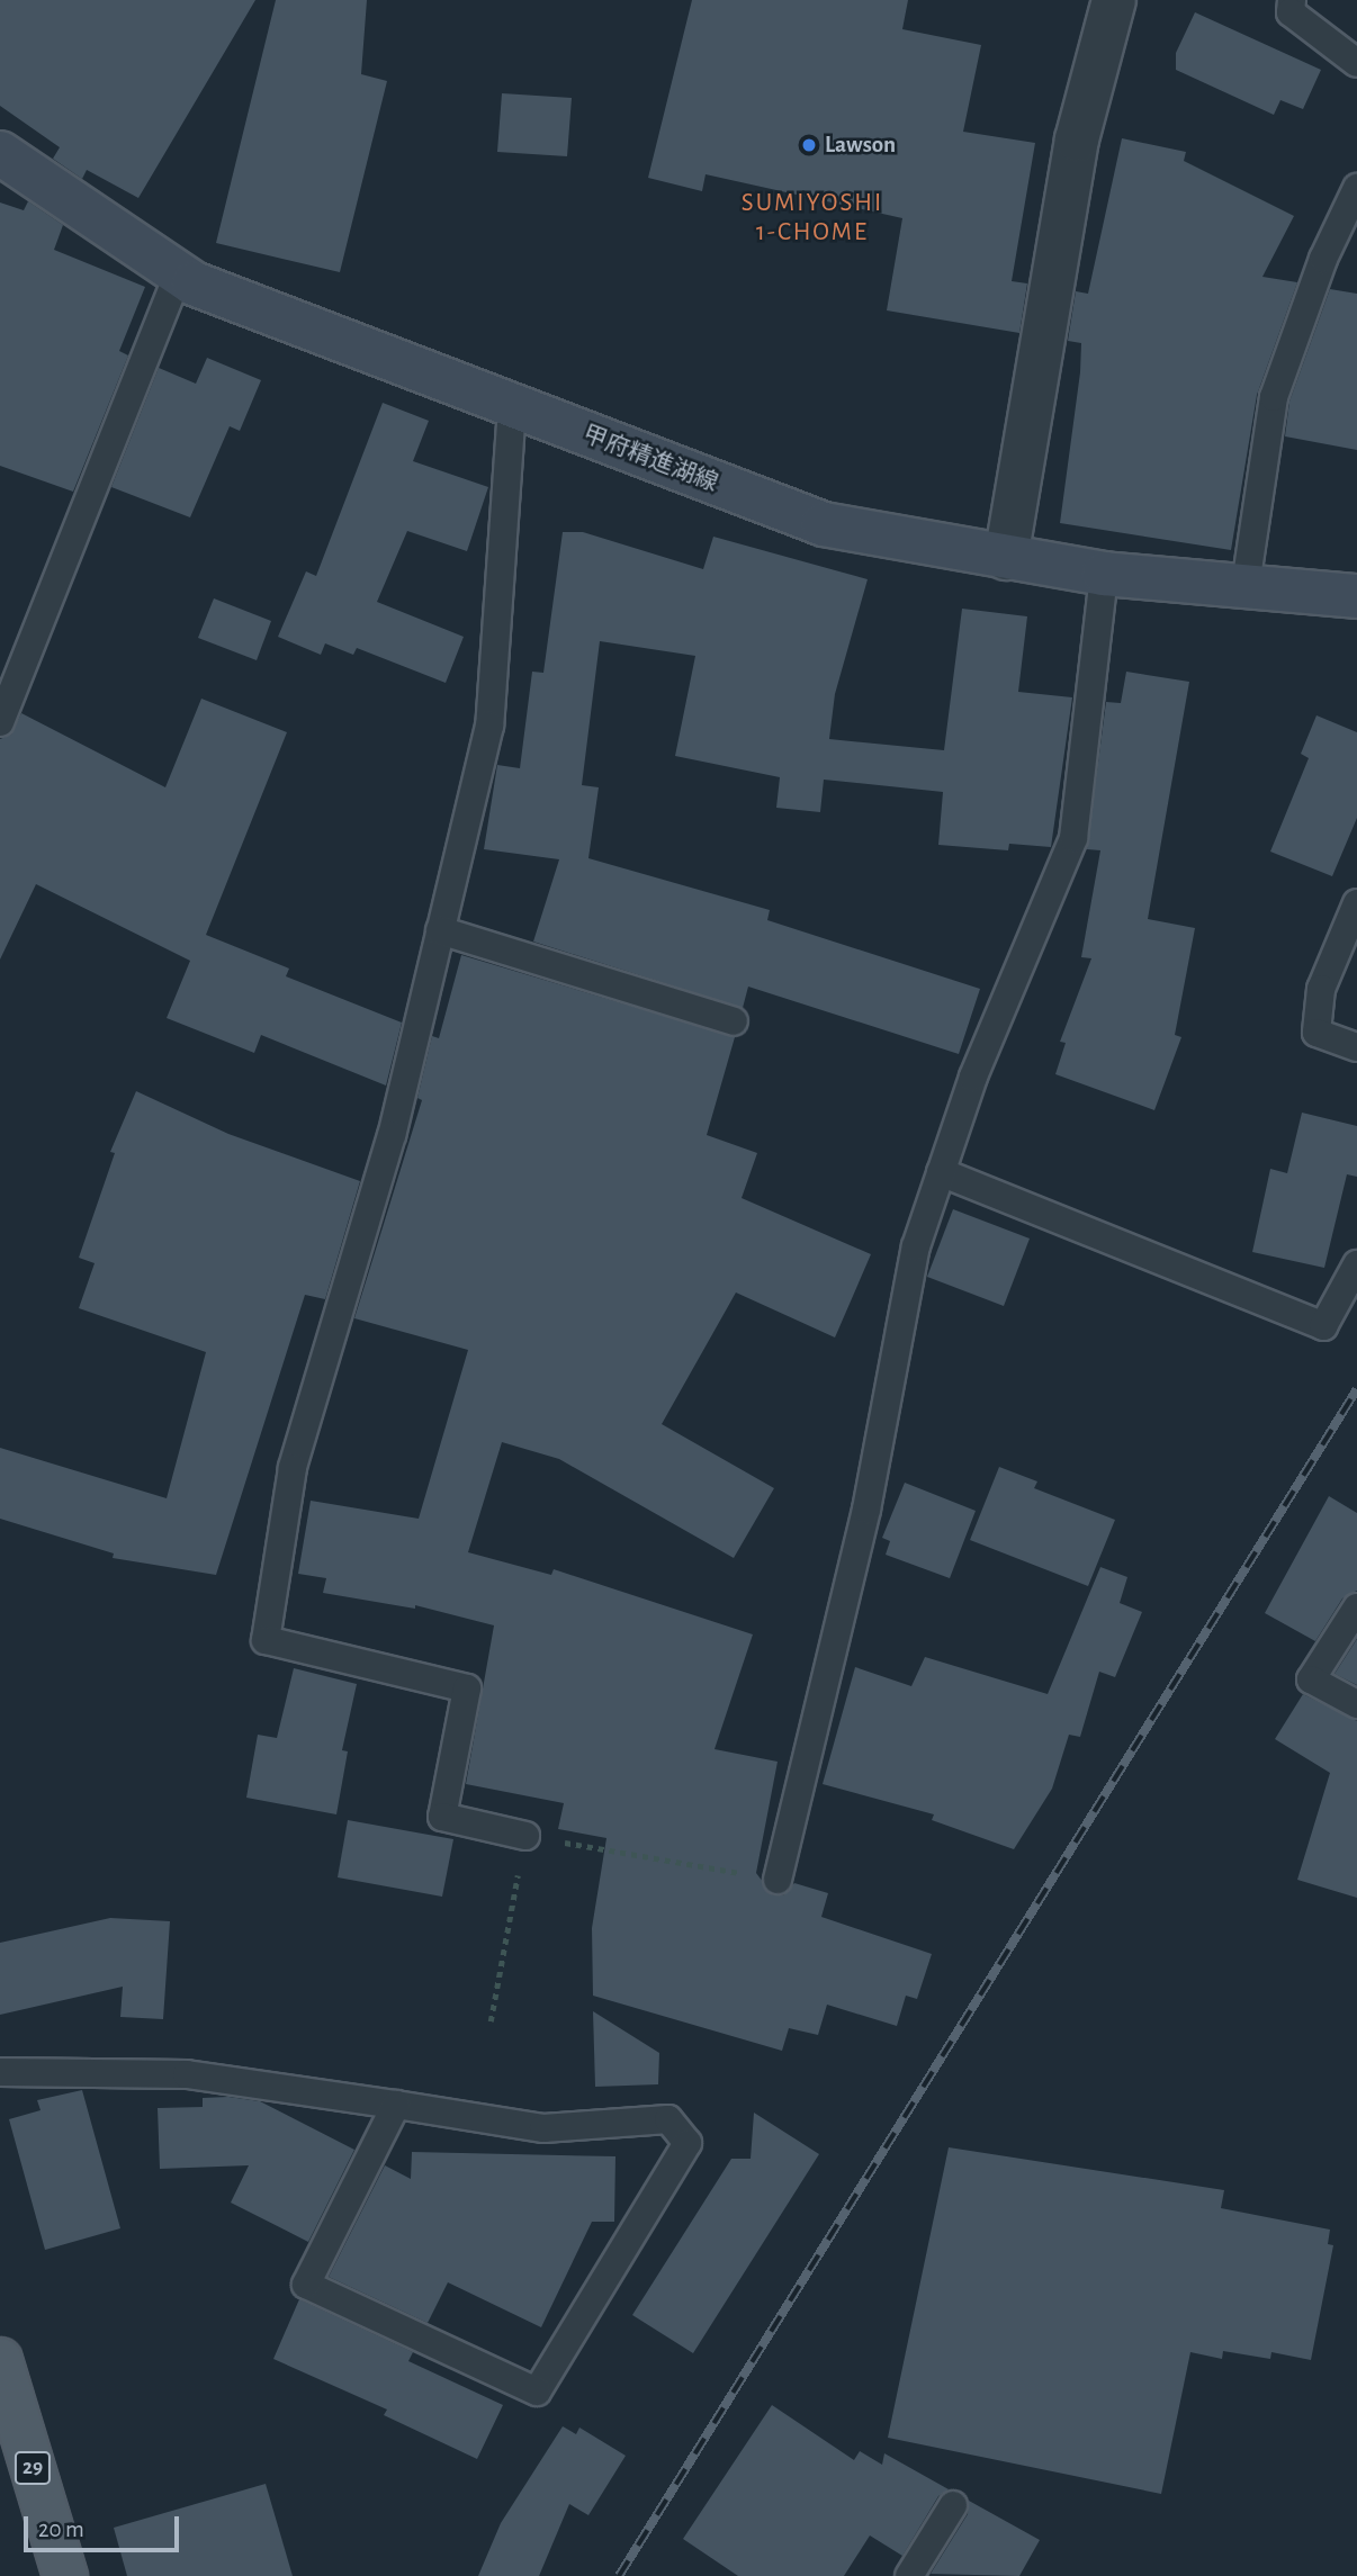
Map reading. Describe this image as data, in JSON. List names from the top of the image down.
{
  "streets": {
    "main road": ["甲府精進湖線", "29"]
  },
  "districts": ["SUMIYOSHI 1-CHOME"],
  "places": ["Lawson"],
  "scale_bar": "20 m"
}
